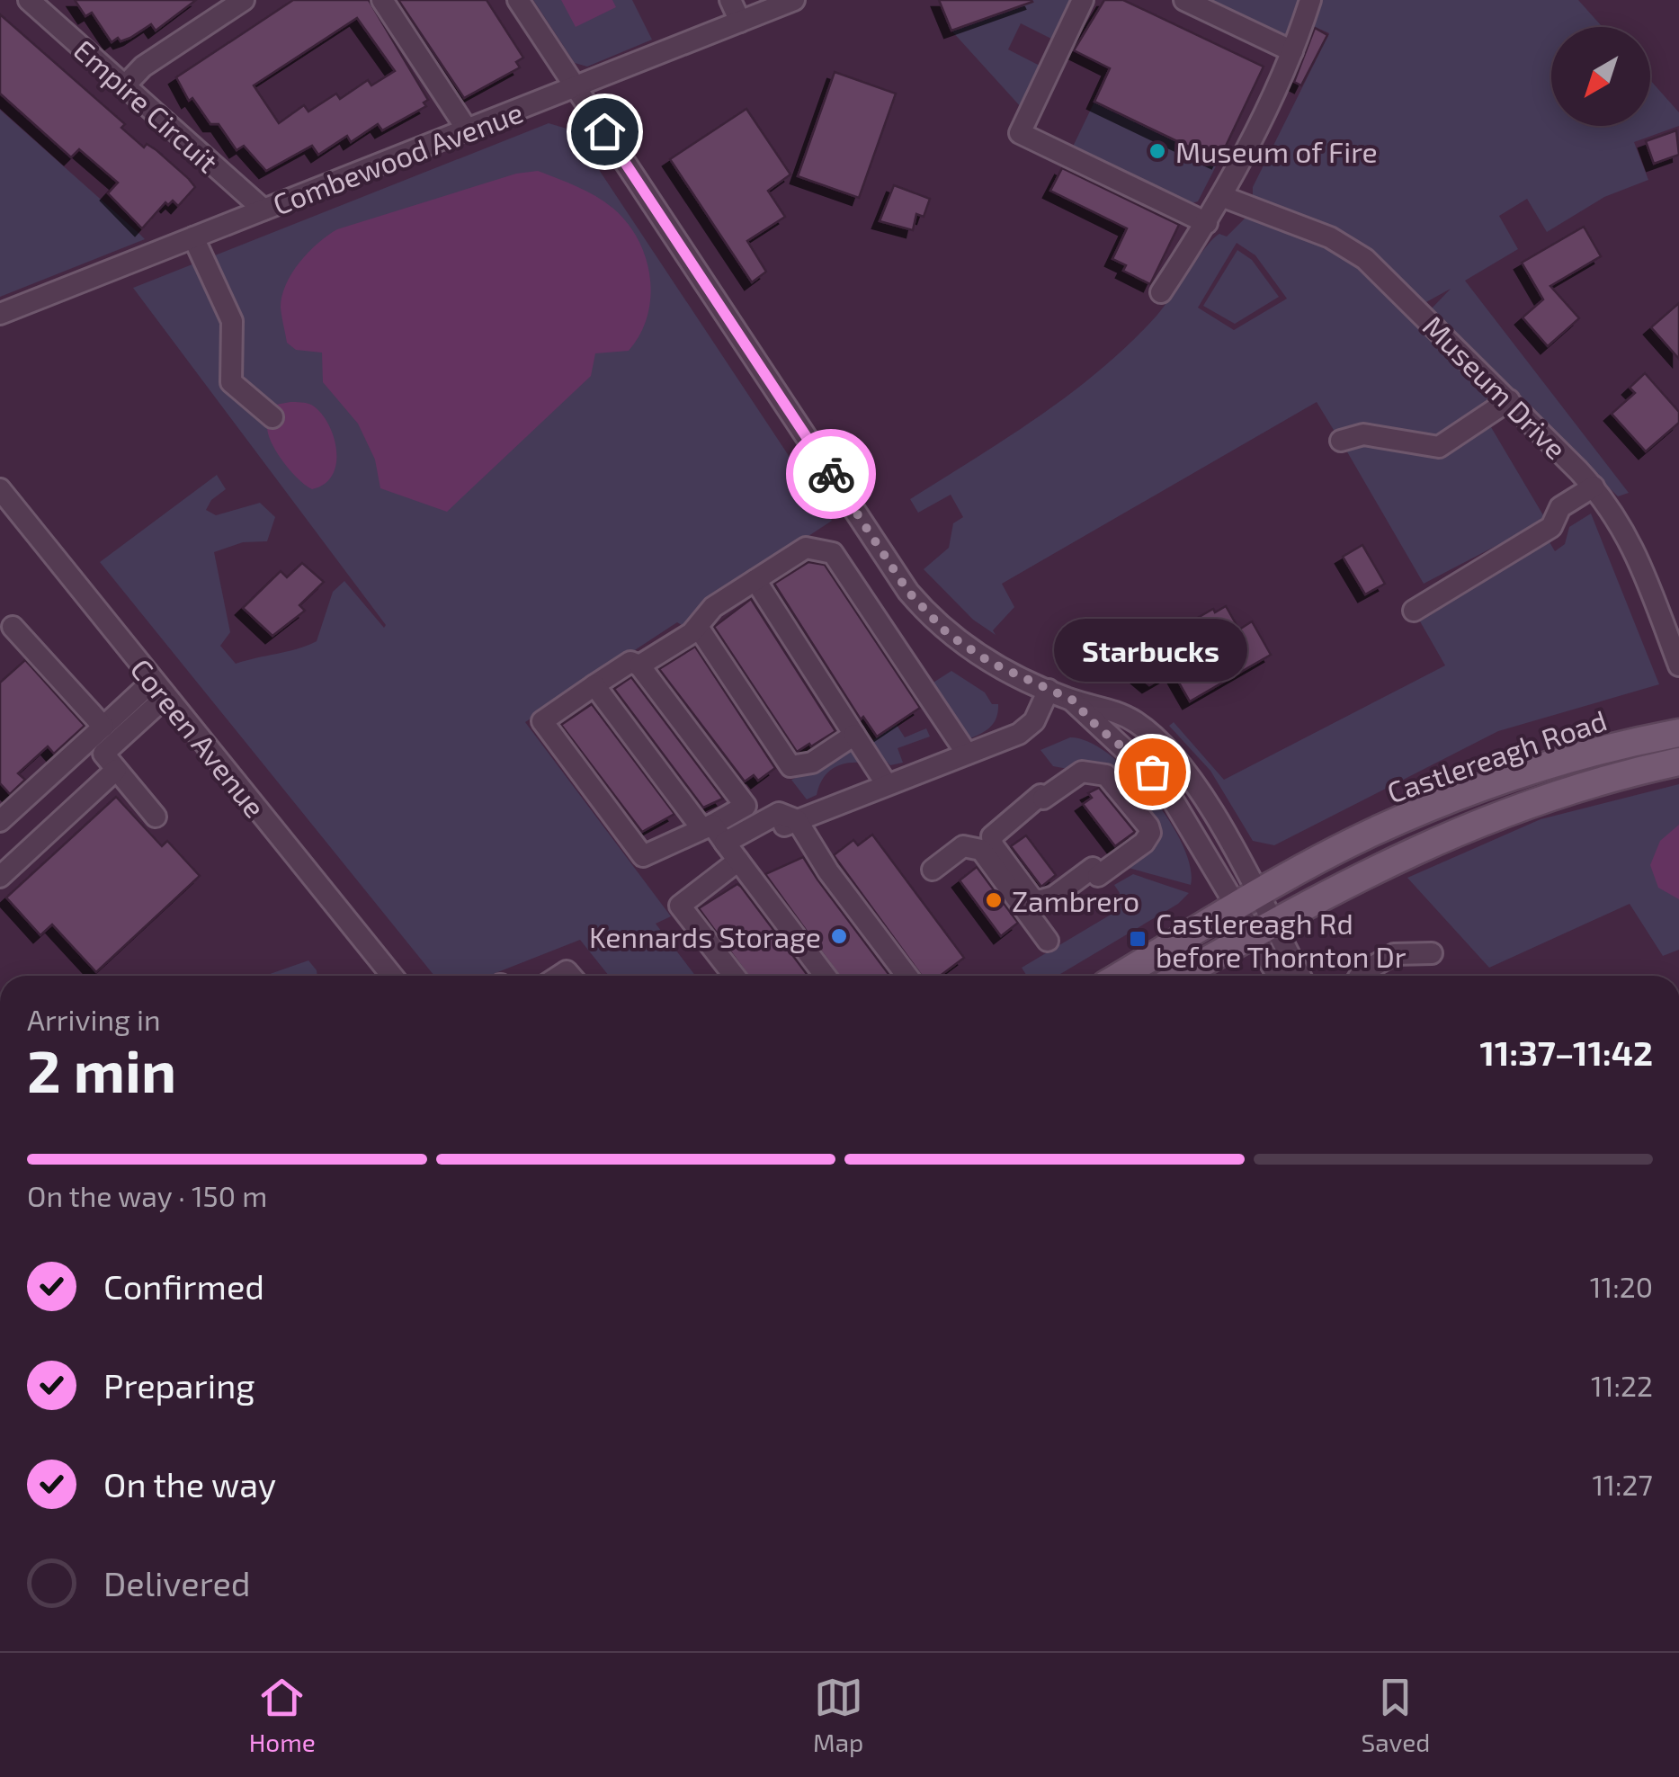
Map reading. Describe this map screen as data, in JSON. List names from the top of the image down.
{
  "streets": {
    "main road": ["Castlereagh Road"],
    "street": [
      "Empire Circuit",
      "Combewood Avenue",
      "Museum Drive",
      "Coreen Avenue"
    ]
  },
  "crossings": [
    ["Empire Circuit", "Combewood Avenue"]
  ],
  "places": {
    "other": [
      "Museum of Fire",
      "Starbucks",
      "Zambrero",
      "Kennards Storage"
    ],
    "transit": ["Castlereagh Rd before Thornton Dr"]
  },
  "north": "bottom left",
  "page": {
    "bubble": "Starbucks",
    "heading": ["2 min", "Arriving in", "11:37–11:42"],
    "bar": "On the way · 150 m",
    "list": [
      ["Confirmed", "11:20"],
      ["Preparing", "11:22"],
      ["On the way", "11:27"],
      "Delivered"
    ],
    "tabs": ["Home", "Map", "Saved"]
  }
}
